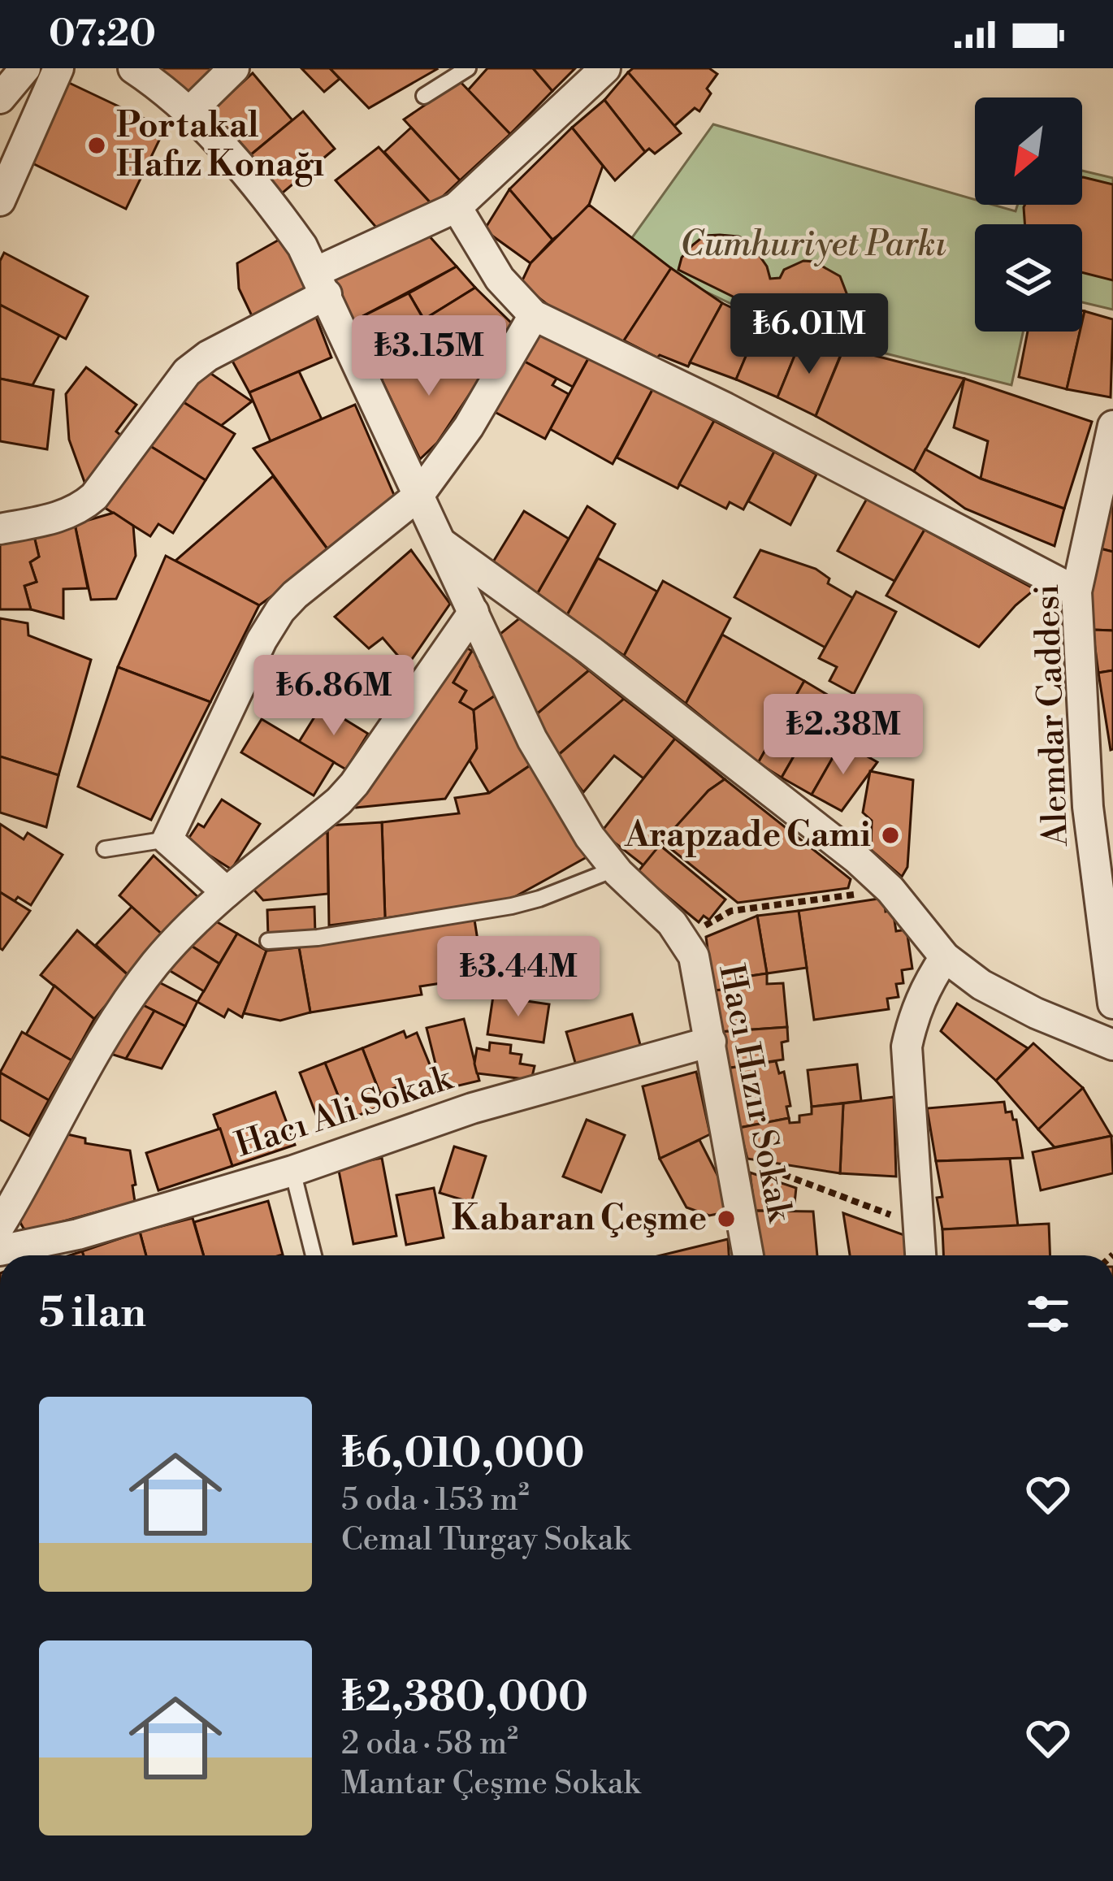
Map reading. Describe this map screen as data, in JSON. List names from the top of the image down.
{
  "streets": {
    "street": ["Alemdar Caddesi", "Hacı Hızır Sokak", "Hacı Ali Sokak"]
  },
  "crossings": [
    ["Hacı Hızır Sokak", "Hacı Ali Sokak"]
  ],
  "parks": ["Cumhuriyet Parkı"],
  "places": ["Portakal Hafız Konağı", "Arapzade Cami", "Kabaran Çeşme"],
  "north": "bottom left",
  "page": {
    "status": "07:20",
    "price": [
      "₺6.01M",
      "₺3.15M",
      "₺6.86M",
      "₺2.38M",
      "₺3.44M"
    ],
    "heading": "5 ilan",
    "list": [
      {
        "name": "₺6,010,000",
        "note": "5 oda · 153 m² · Cemal Turgay Sokak"
      },
      {
        "name": "₺2,380,000",
        "note": "2 oda · 58 m² · Mantar Çeşme Sokak"
      }
    ]
  }
}
